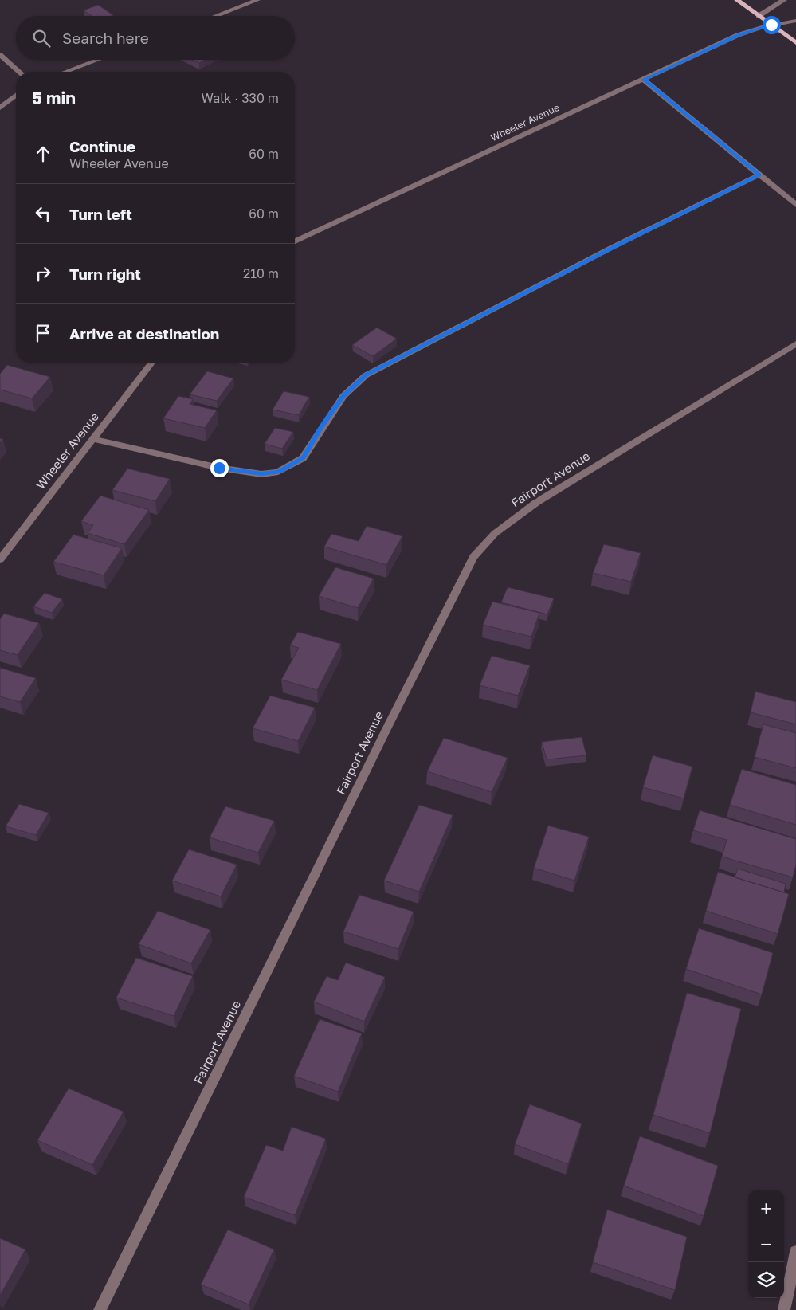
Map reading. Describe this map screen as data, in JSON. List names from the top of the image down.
{
  "streets": {
    "street": ["Wheeler Avenue", "Fairport Avenue"]
  },
  "page": {
    "search": "Search here",
    "heading": ["5 min", "Walk · 330 m"],
    "list": [
      ["Continue", "Wheeler Avenue", "60 m"],
      ["Turn left", "60 m"],
      ["Turn right", "210 m"],
      "Arrive at destination"
    ],
    "map_buttons": ["+", "−"]
  }
}
